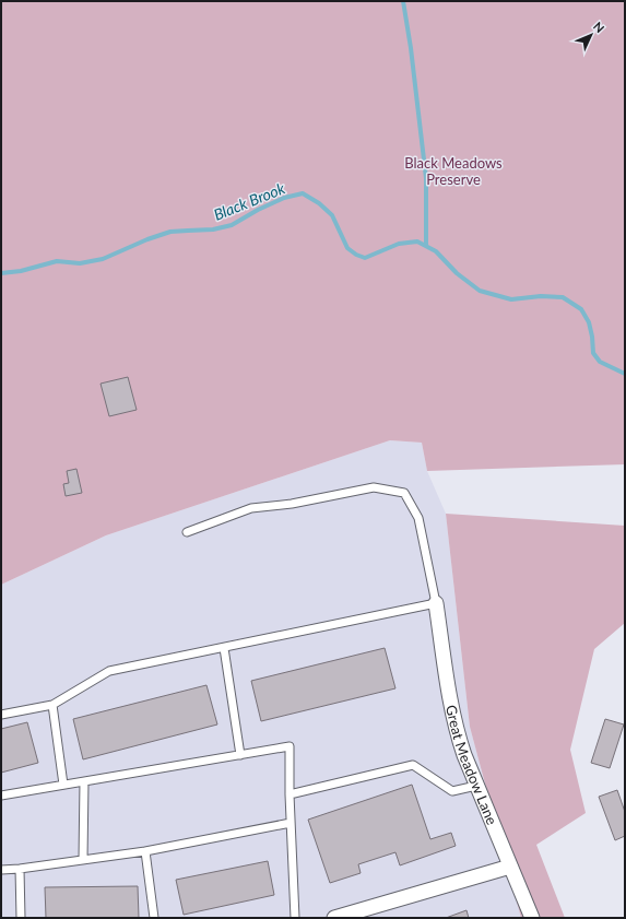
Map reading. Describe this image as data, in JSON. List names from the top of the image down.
{
  "streets": {
    "street": ["Great Meadow Lane"]
  },
  "water": ["Black Brook"],
  "parks": ["Black Meadows Preserve"],
  "north": "top right"
}
